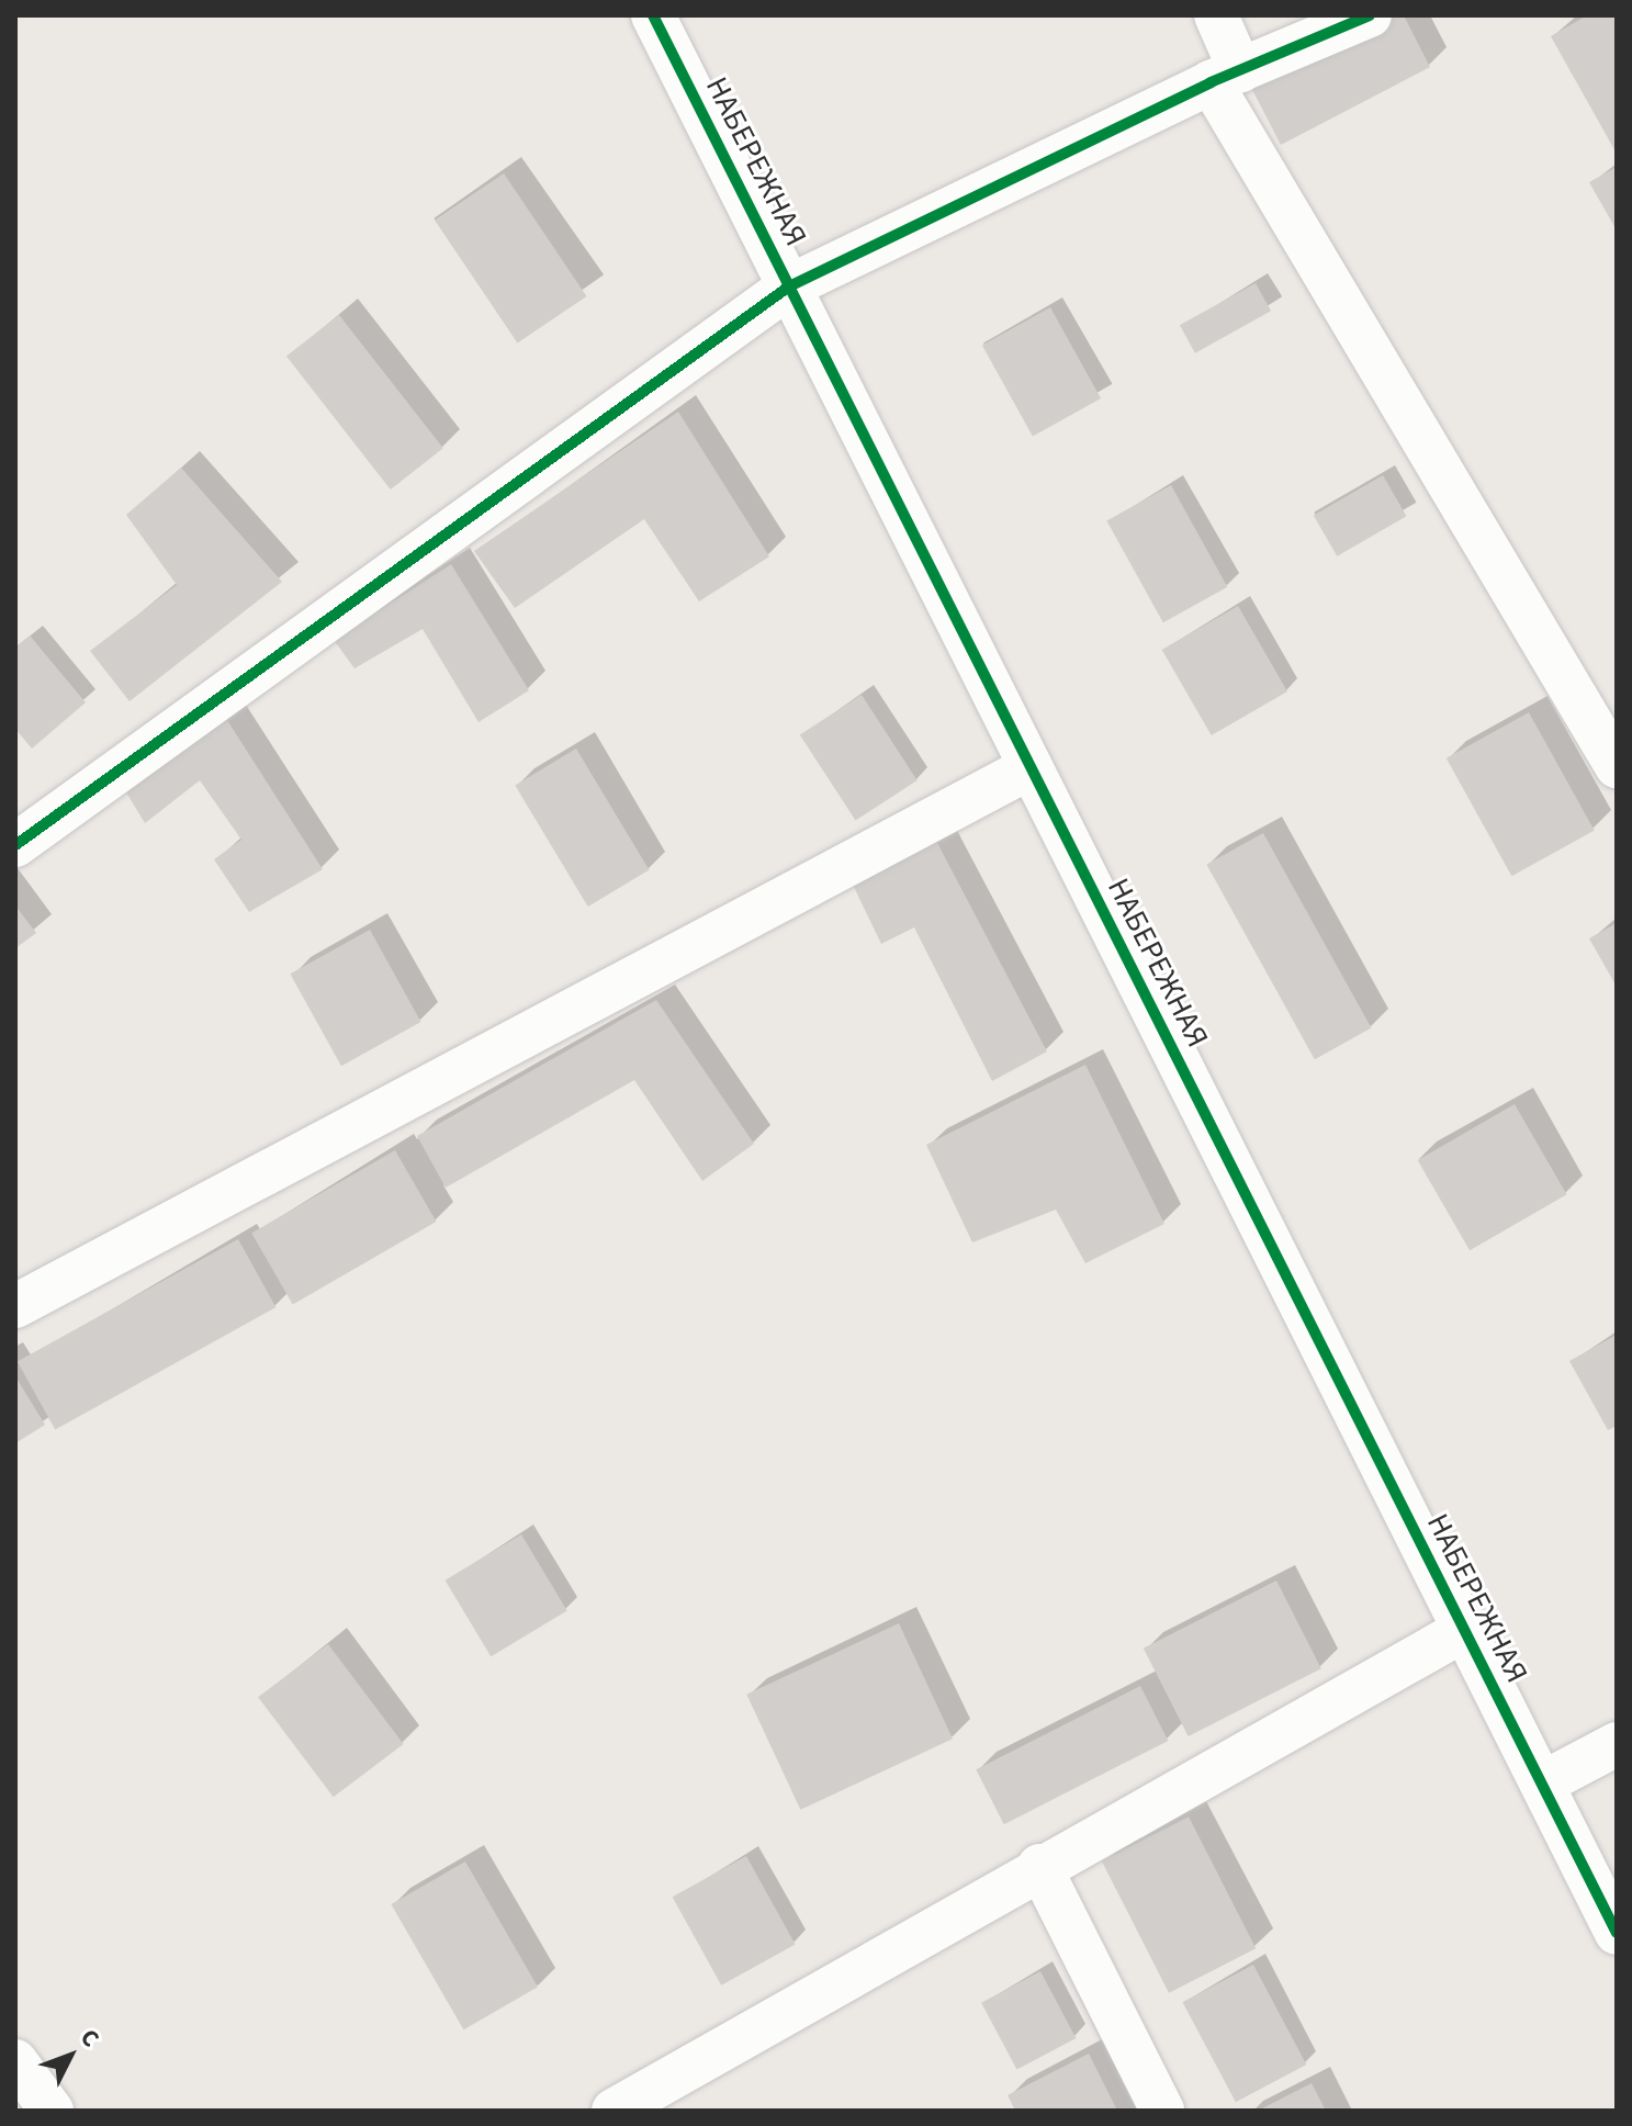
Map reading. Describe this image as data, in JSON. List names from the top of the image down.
{
  "streets": {
    "street": ["НАБЕРЕЖНАЯ"]
  },
  "north": "top right"
}
